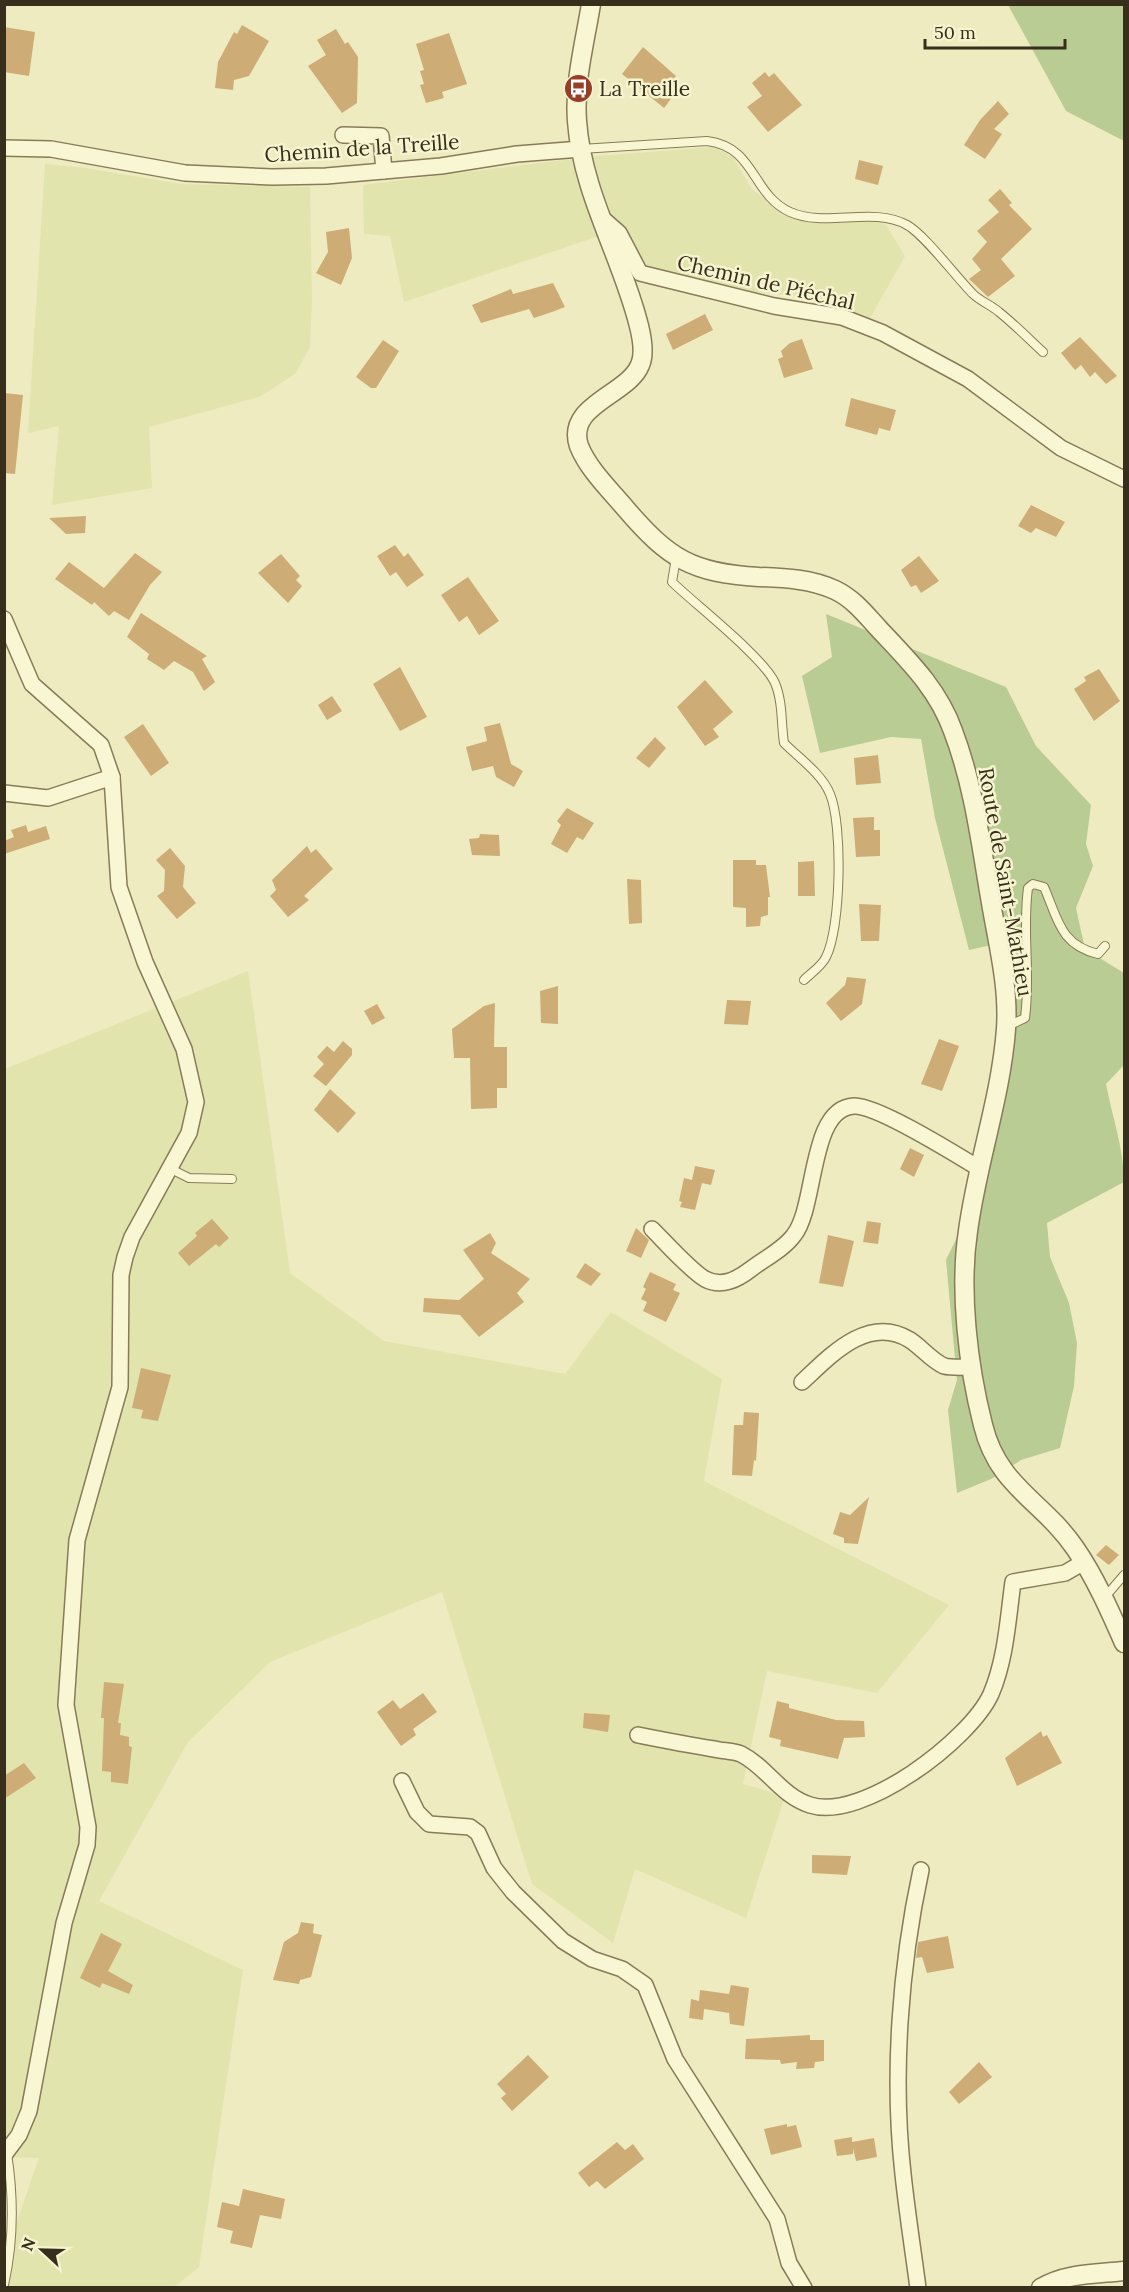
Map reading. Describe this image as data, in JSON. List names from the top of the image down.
{
  "streets": {
    "street": ["Chemin de la Treille", "Chemin de Piéchal", "Route de Saint-Mathieu"]
  },
  "crossings": [
    ["Chemin de la Treille", "Route de Saint-Mathieu"],
    ["Chemin de Piéchal", "Route de Saint-Mathieu"]
  ],
  "places": {
    "bus stop": ["La Treille"]
  },
  "scale_bar": "50 m",
  "north": "left"
}
